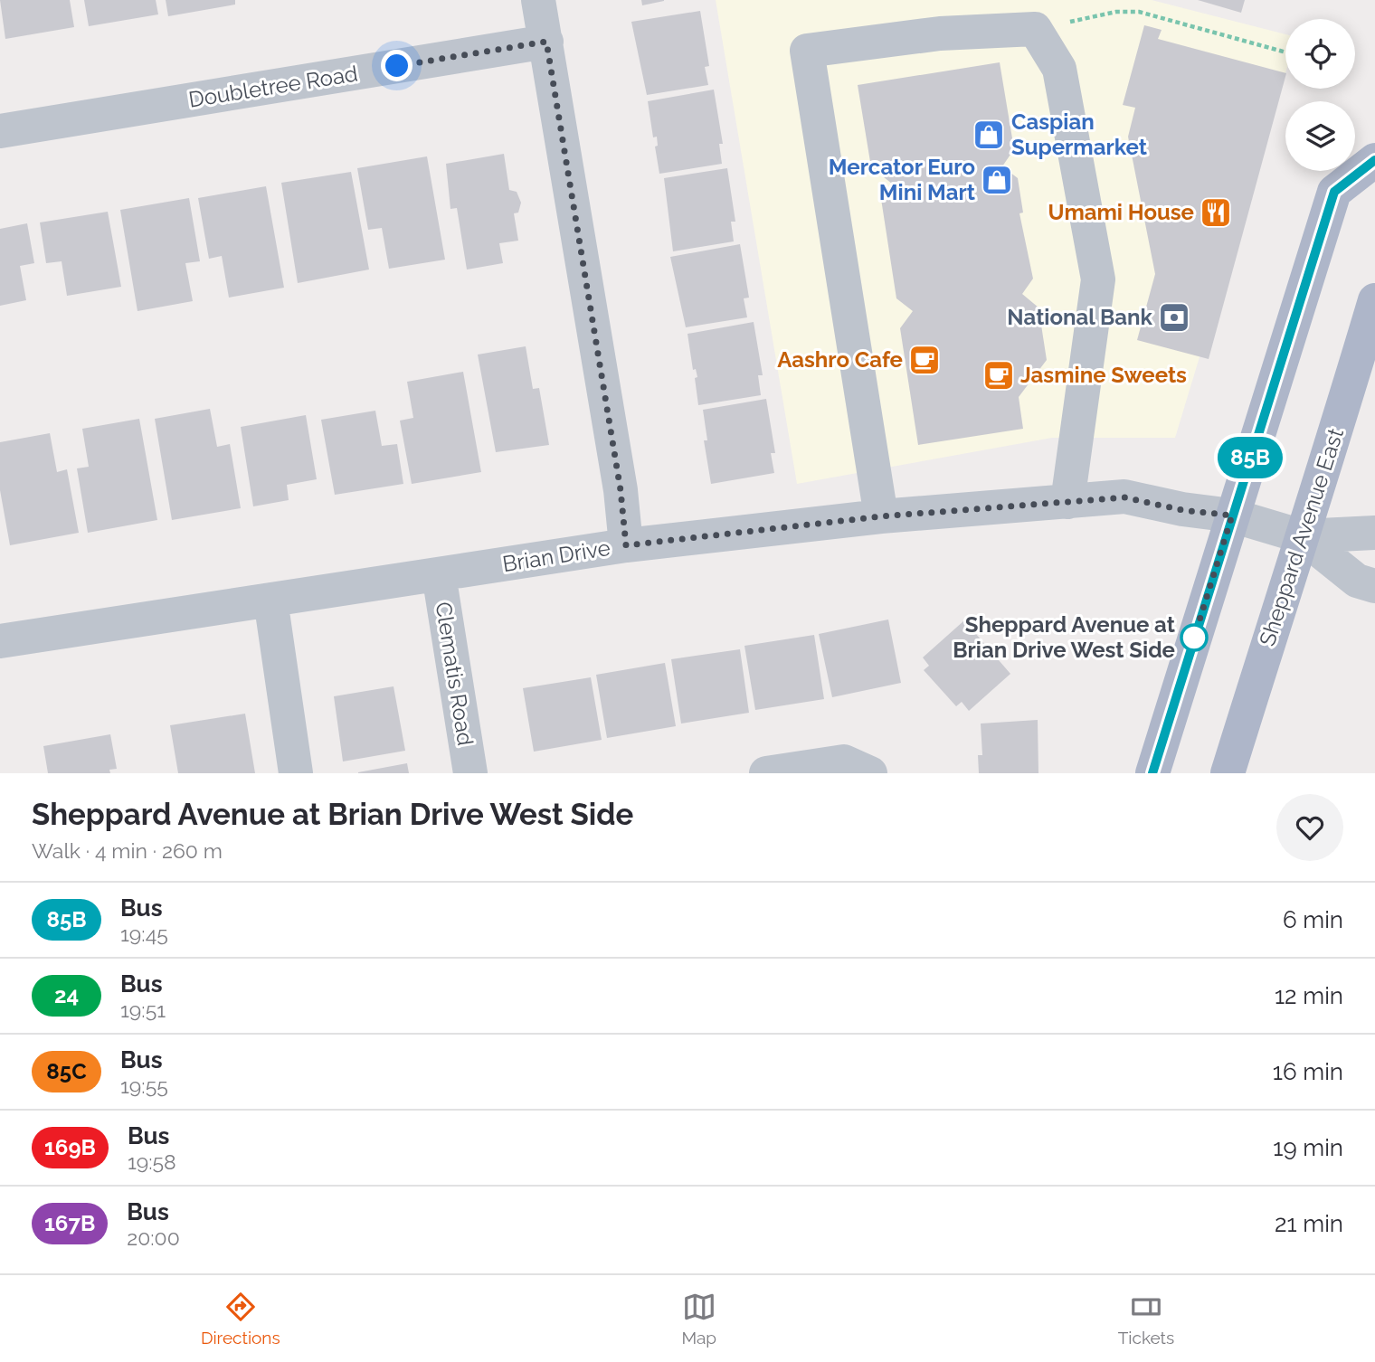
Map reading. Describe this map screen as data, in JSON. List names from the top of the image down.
{
  "streets": {
    "main road": ["Sheppard Avenue East"],
    "street": ["Doubletree Road", "Brian Drive", "Clematis Road"]
  },
  "crossings": [
    ["Sheppard Avenue East", "Brian Drive"],
    ["Brian Drive", "Clematis Road"]
  ],
  "places": {
    "shop": ["Caspian Supermarket", "Mercator Euro Mini Mart"],
    "restaurant": ["Umami House"],
    "bank": ["National Bank"],
    "cafe": ["Aashro Cafe", "Jasmine Sweets"],
    "other": ["Sheppard Avenue at Brian Drive West Side"]
  },
  "lines": ["bus line 85B"],
  "page": {
    "on_map": "85B",
    "heading": ["Sheppard Avenue at Brian Drive West Side", "Walk · 4 min · 260 m"],
    "list": [
      {
        "mark": "85B",
        "name": "Bus",
        "note": "19:45",
        "value": "6 min"
      },
      {
        "mark": "24",
        "name": "Bus",
        "note": "19:51",
        "value": "12 min"
      },
      {
        "mark": "85C",
        "name": "Bus",
        "note": "19:55",
        "value": "16 min"
      },
      {
        "mark": "169B",
        "name": "Bus",
        "note": "19:58",
        "value": "19 min"
      },
      {
        "mark": "167B",
        "name": "Bus",
        "note": "20:00",
        "value": "21 min"
      }
    ],
    "tabs": ["Directions", "Map", "Tickets"]
  }
}
